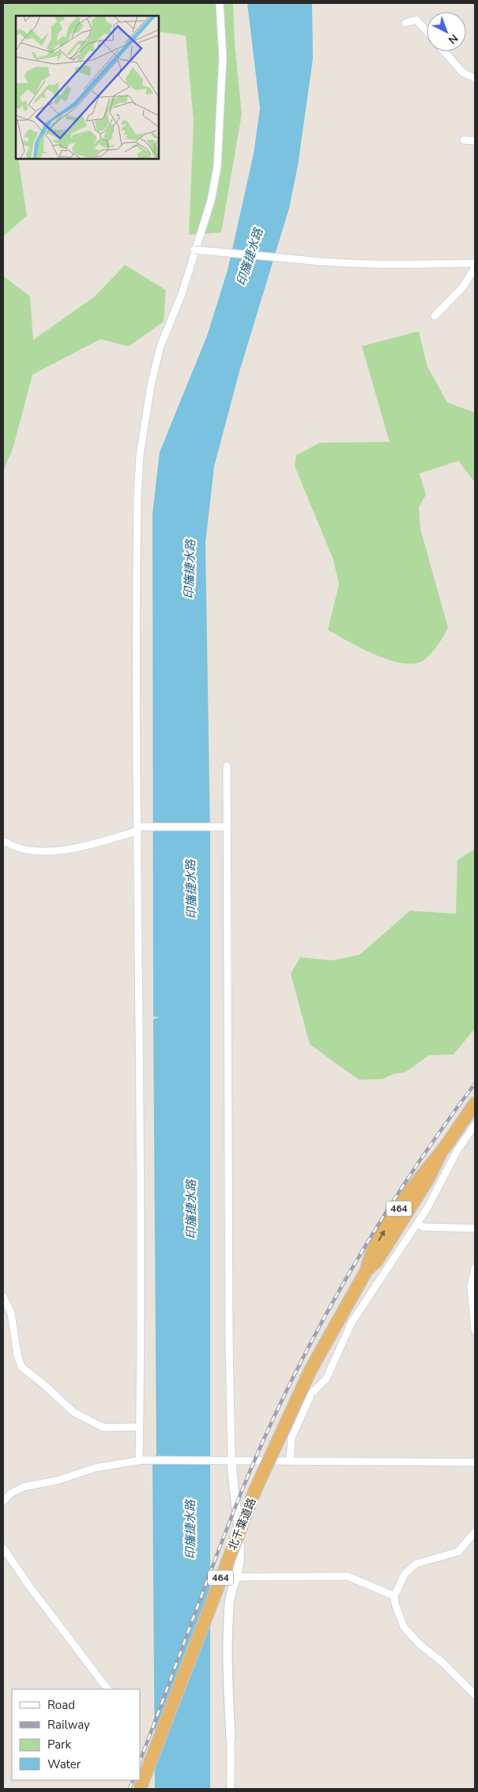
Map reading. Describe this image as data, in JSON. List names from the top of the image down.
{
  "streets": {
    "highway": ["464", "北千葉道路"]
  },
  "water": ["印旛捷水路"],
  "legend": [
    "Road",
    "Railway",
    "Park",
    "Water"
  ],
  "north": "bottom right"
}
